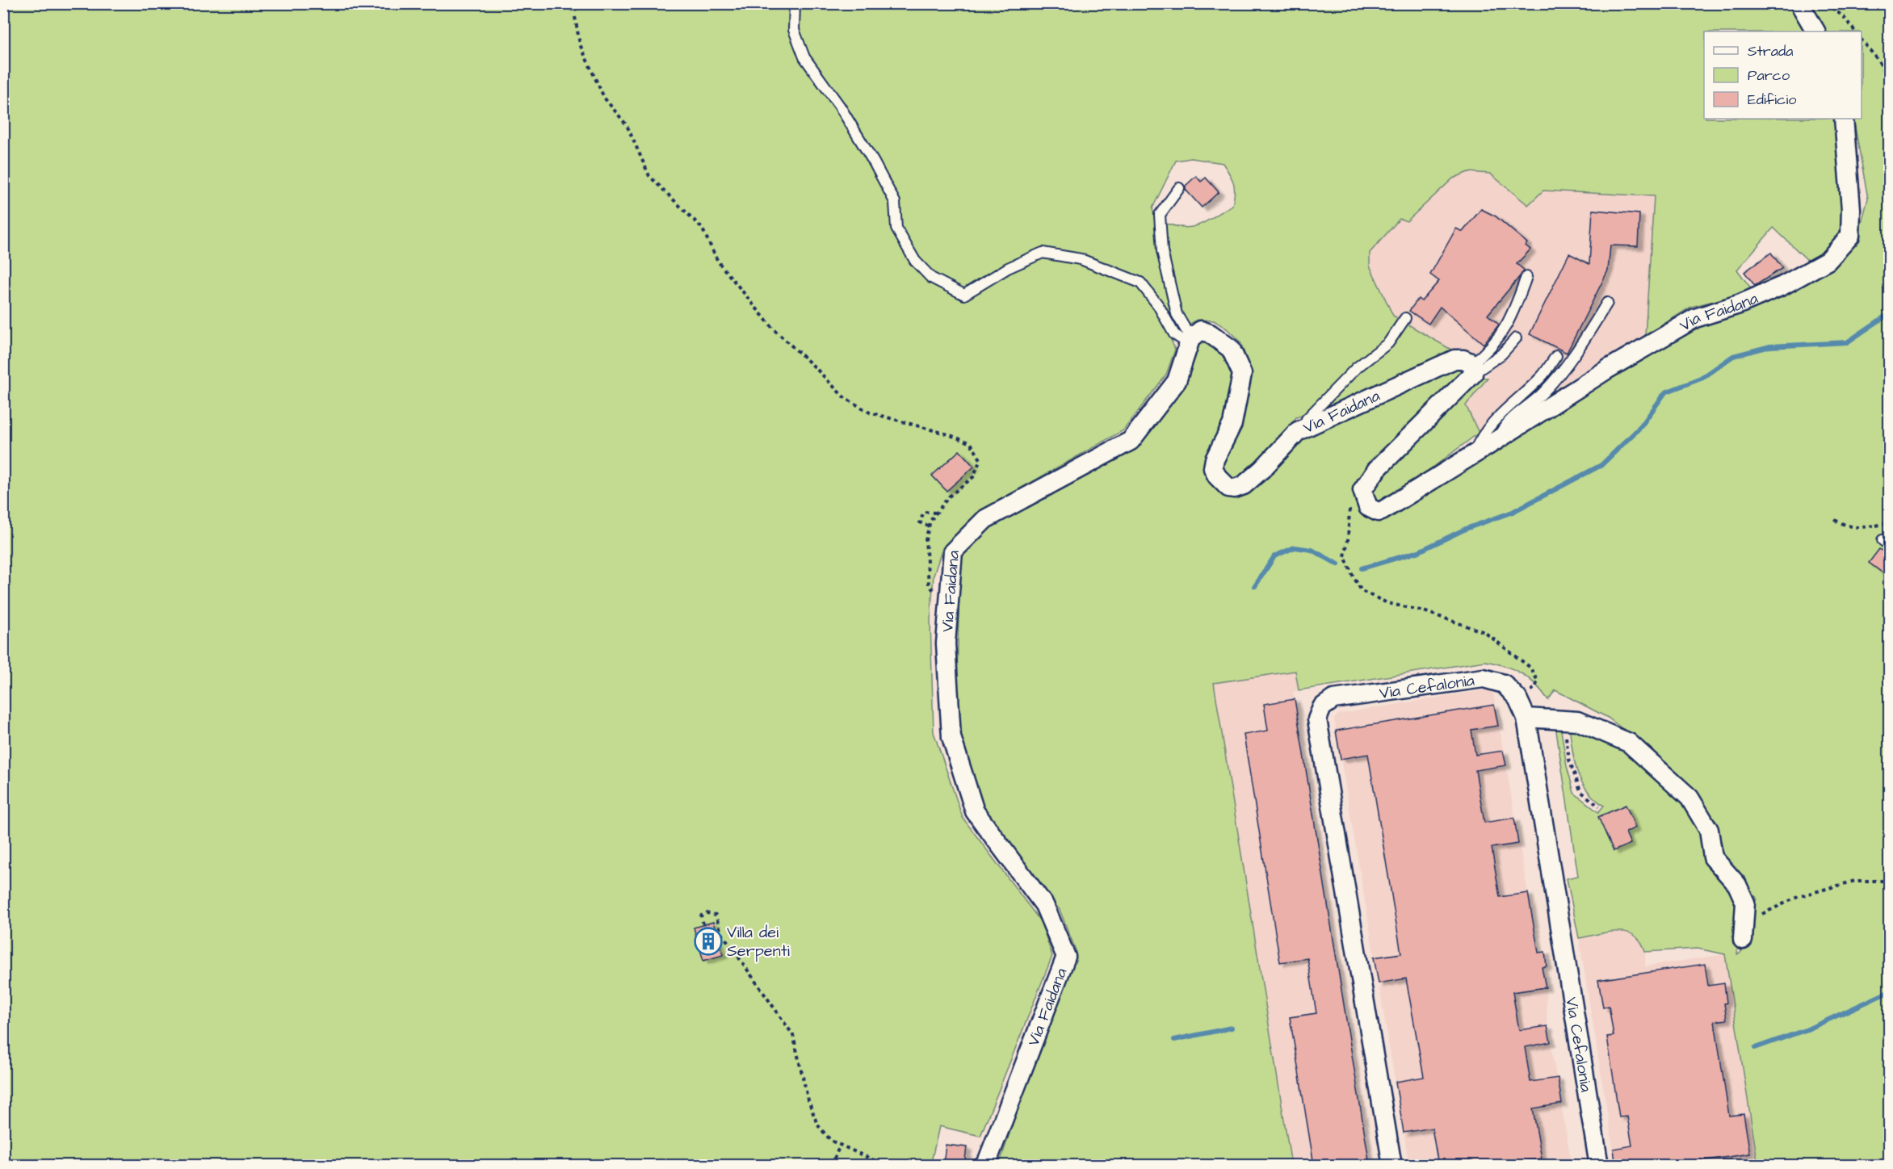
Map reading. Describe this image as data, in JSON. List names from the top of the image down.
{
  "streets": {
    "street": ["Via Faidana", "Via Cefalonia"]
  },
  "places": {
    "building": ["Villa dei Serpenti"]
  },
  "legend": ["Strada", "Parco", "Edificio"]
}
